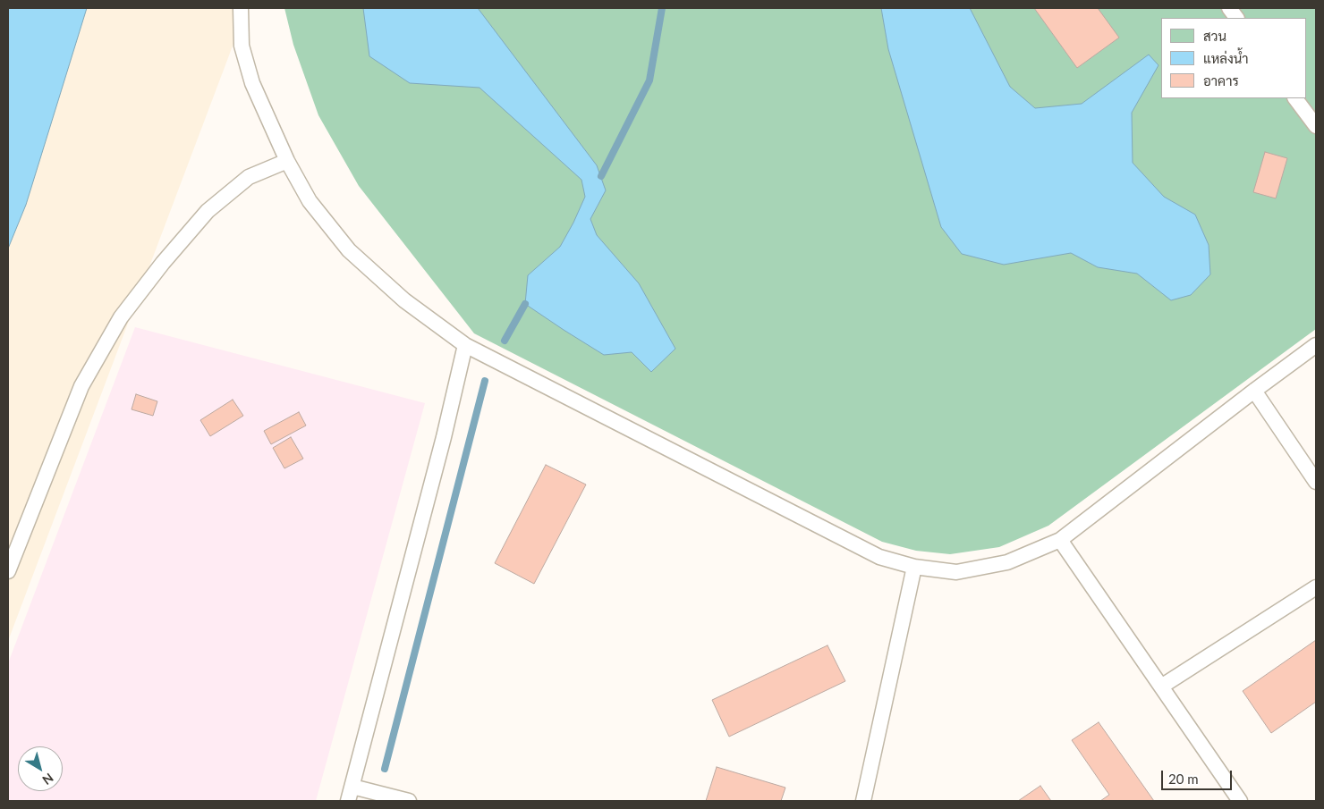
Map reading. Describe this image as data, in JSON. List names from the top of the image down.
{
  "legend": ["สวน", "แหล่งน้ำ", "อาคาร"],
  "scale_bar": "20 m",
  "north": "bottom right"
}
